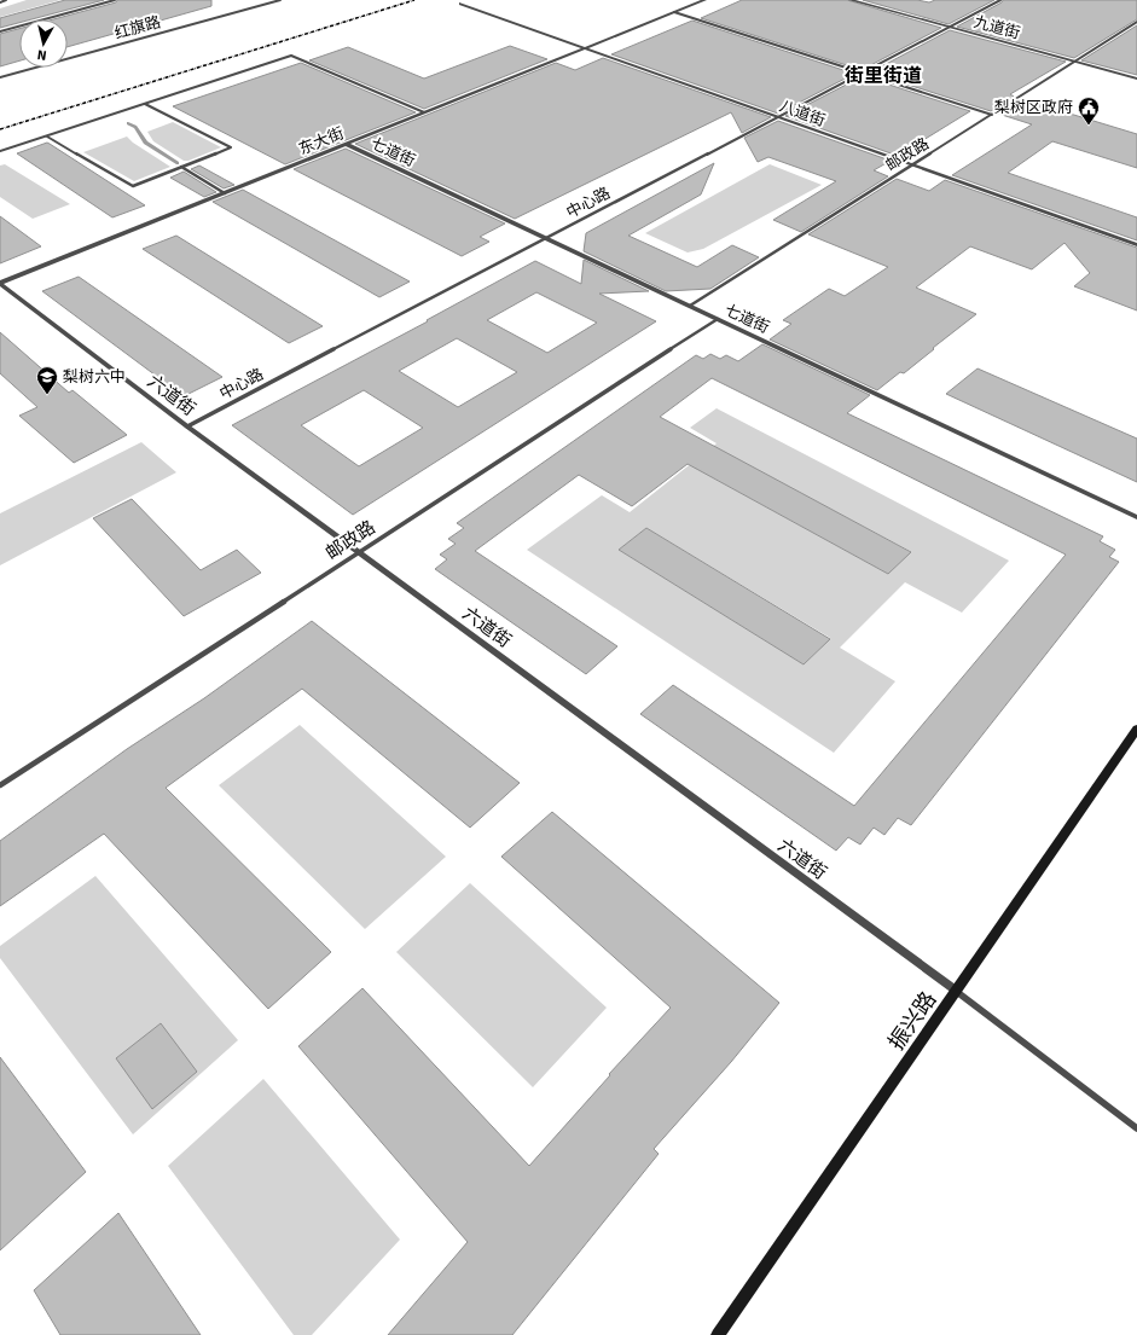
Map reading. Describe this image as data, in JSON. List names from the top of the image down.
{
  "streets": {
    "main road": ["振兴路"],
    "street": [
      "红旗路",
      "九道街",
      "八道街",
      "东大街",
      "七道街",
      "邮政路",
      "中心路",
      "六道街"
    ]
  },
  "crossings": [
    ["九道街", "邮政路"],
    ["九道街", "中心路"],
    ["八道街", "东大街"],
    ["八道街", "邮政路"],
    ["八道街", "中心路"],
    ["东大街", "七道街"],
    ["东大街", "六道街"],
    ["七道街", "邮政路"],
    ["七道街", "中心路"],
    ["邮政路", "六道街"],
    ["中心路", "六道街"],
    ["六道街", "振兴路"]
  ],
  "districts": ["街里街道"],
  "places": {
    "public building": ["梨树区政府"],
    "school or university": ["梨树六中"]
  },
  "north": "bottom"
}
